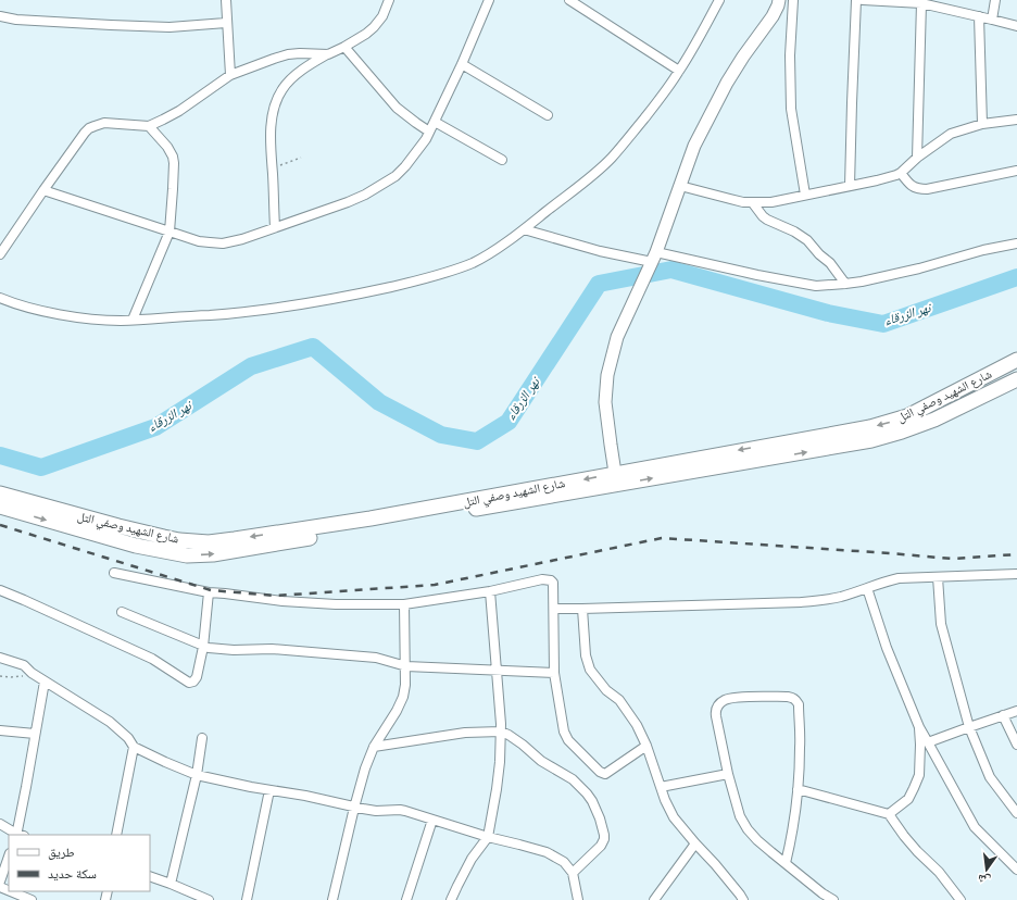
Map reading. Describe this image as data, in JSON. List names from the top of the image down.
{
  "streets": {
    "main road": ["شارع الشهيد وصفي التل"]
  },
  "water": ["نهر الزرقاء"],
  "legend": ["طريق", "سكة حديد"],
  "north": "bottom"
}
